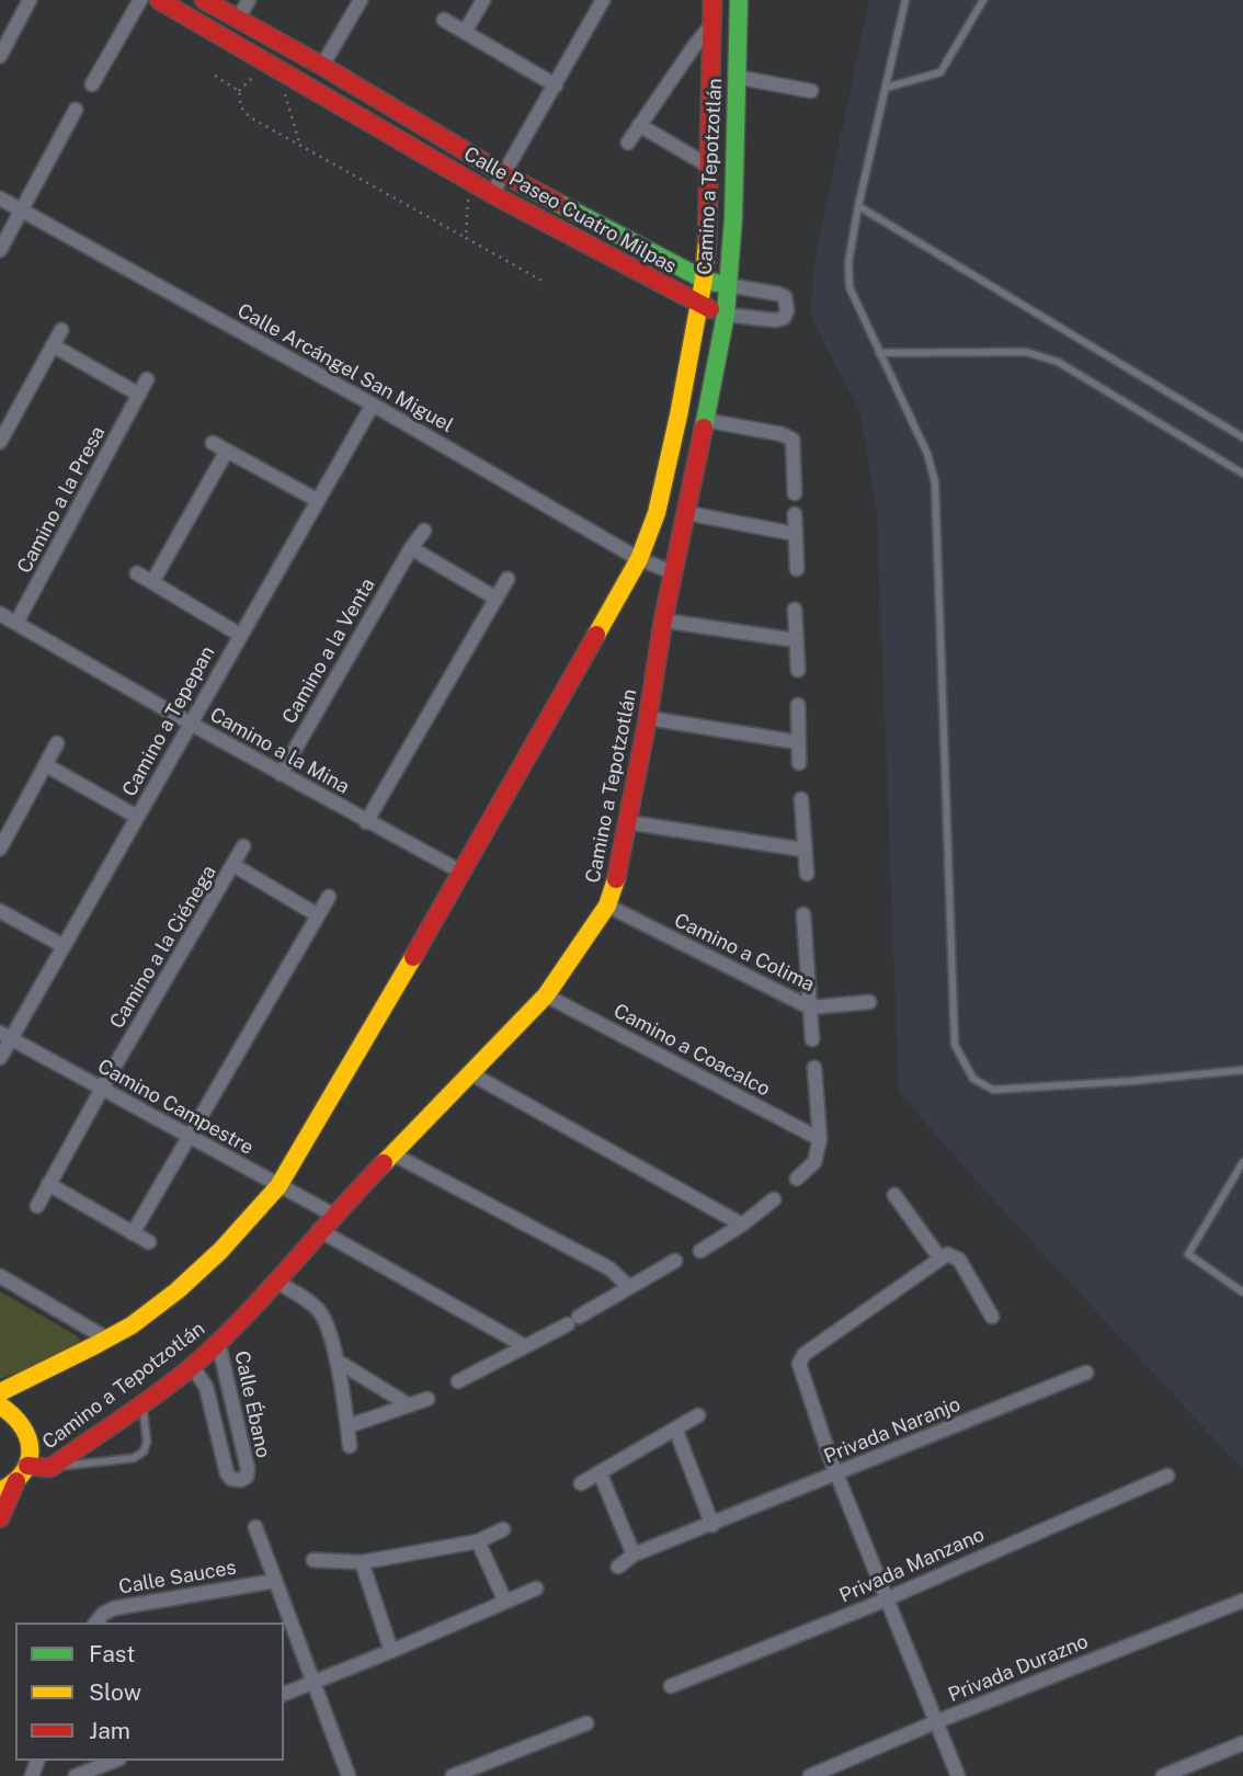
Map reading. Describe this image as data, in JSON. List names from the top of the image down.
{
  "streets": {
    "main road": ["Camino a Tepotzotlán", "Calle Paseo Cuatro Milpas"],
    "street": [
      "Calle Arcángel San Miguel",
      "Camino a la Presa",
      "Camino a la Venta",
      "Camino a Tepepan",
      "Camino a la Mina",
      "Camino a la Ciénega",
      "Camino a Colima",
      "Camino a Coacalco",
      "Camino Campestre",
      "Calle Ébano",
      "Privada Naranjo",
      "Privada Manzano",
      "Calle Sauces",
      "Privada Durazno"
    ]
  },
  "crossings": [
    ["Camino a Tepotzotlán", "Calle Paseo Cuatro Milpas"],
    ["Camino a Tepotzotlán", "Calle Arcángel San Miguel"],
    ["Camino a Tepotzotlán", "Camino a la Mina"],
    ["Camino a Tepotzotlán", "Camino a Colima"],
    ["Camino a Tepotzotlán", "Camino a Coacalco"],
    ["Camino a Tepotzotlán", "Camino Campestre"],
    ["Camino a Tepotzotlán", "Calle Ébano"],
    ["Calle Arcángel San Miguel", "Camino a Tepepan"],
    ["Camino a la Presa", "Camino a la Mina"],
    ["Camino a la Venta", "Camino a la Mina"],
    ["Camino a Tepepan", "Camino a la Mina"],
    ["Camino a Tepepan", "Camino Campestre"],
    ["Camino a la Ciénega", "Camino Campestre"]
  ],
  "legend": ["Fast", "Slow", "Jam"]
}
